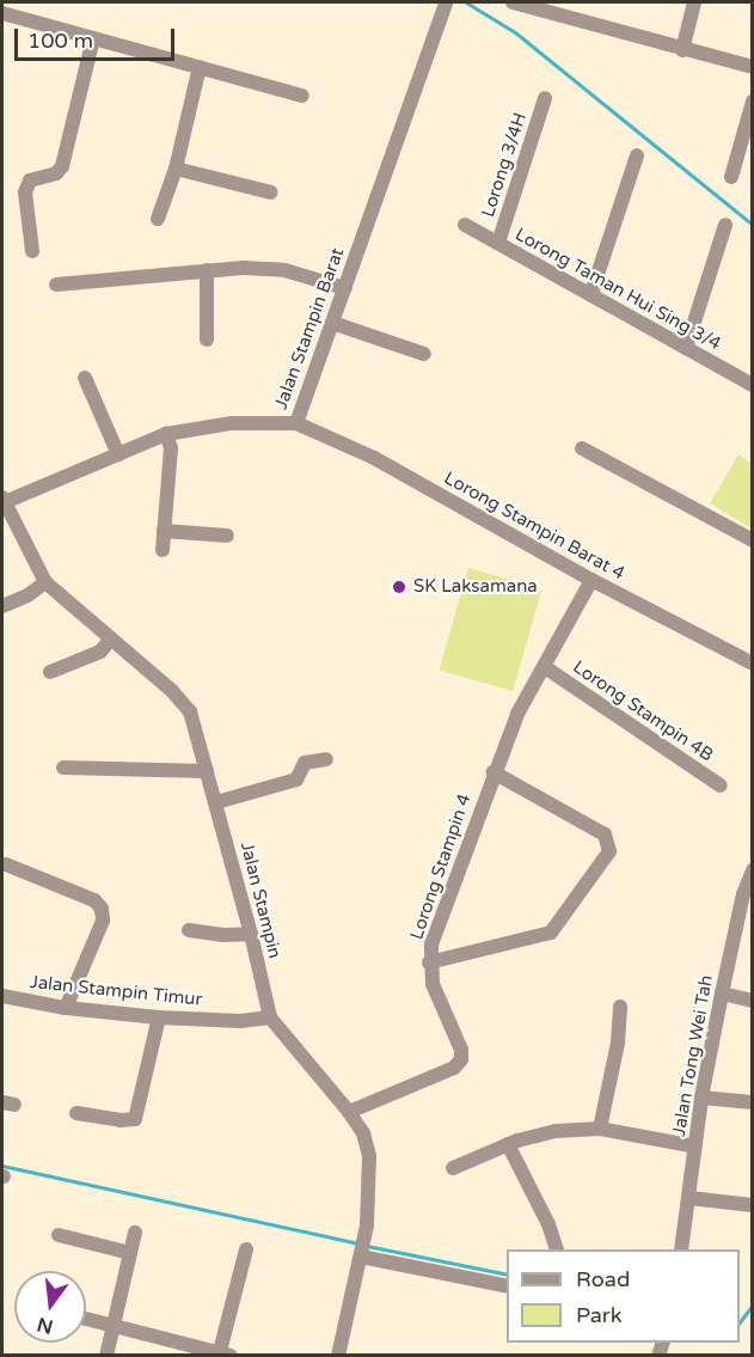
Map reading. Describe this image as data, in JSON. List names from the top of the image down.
{
  "streets": {
    "street": [
      "Lorong 3/4H",
      "Lorong Taman Hui Sing 3/4",
      "Jalan Stampin Barat",
      "Lorong Stampin Barat 4",
      "Lorong Stampin 4B",
      "Lorong Stampin 4",
      "Jalan Stampin",
      "Jalan Stampin Timur",
      "Jalan Tong Wei Tah"
    ]
  },
  "crossings": [
    ["Lorong 3/4H", "Lorong Taman Hui Sing 3/4"],
    ["Jalan Stampin Barat", "Lorong Stampin Barat 4"],
    ["Jalan Stampin Barat", "Jalan Stampin"],
    ["Lorong Stampin Barat 4", "Lorong Stampin 4"],
    ["Lorong Stampin 4B", "Lorong Stampin 4"],
    ["Lorong Stampin 4", "Jalan Stampin"],
    ["Jalan Stampin", "Jalan Stampin Timur"]
  ],
  "places": ["SK Laksamana"],
  "legend": ["Road", "Park"],
  "scale_bar": "100 m",
  "north": "bottom"
}
